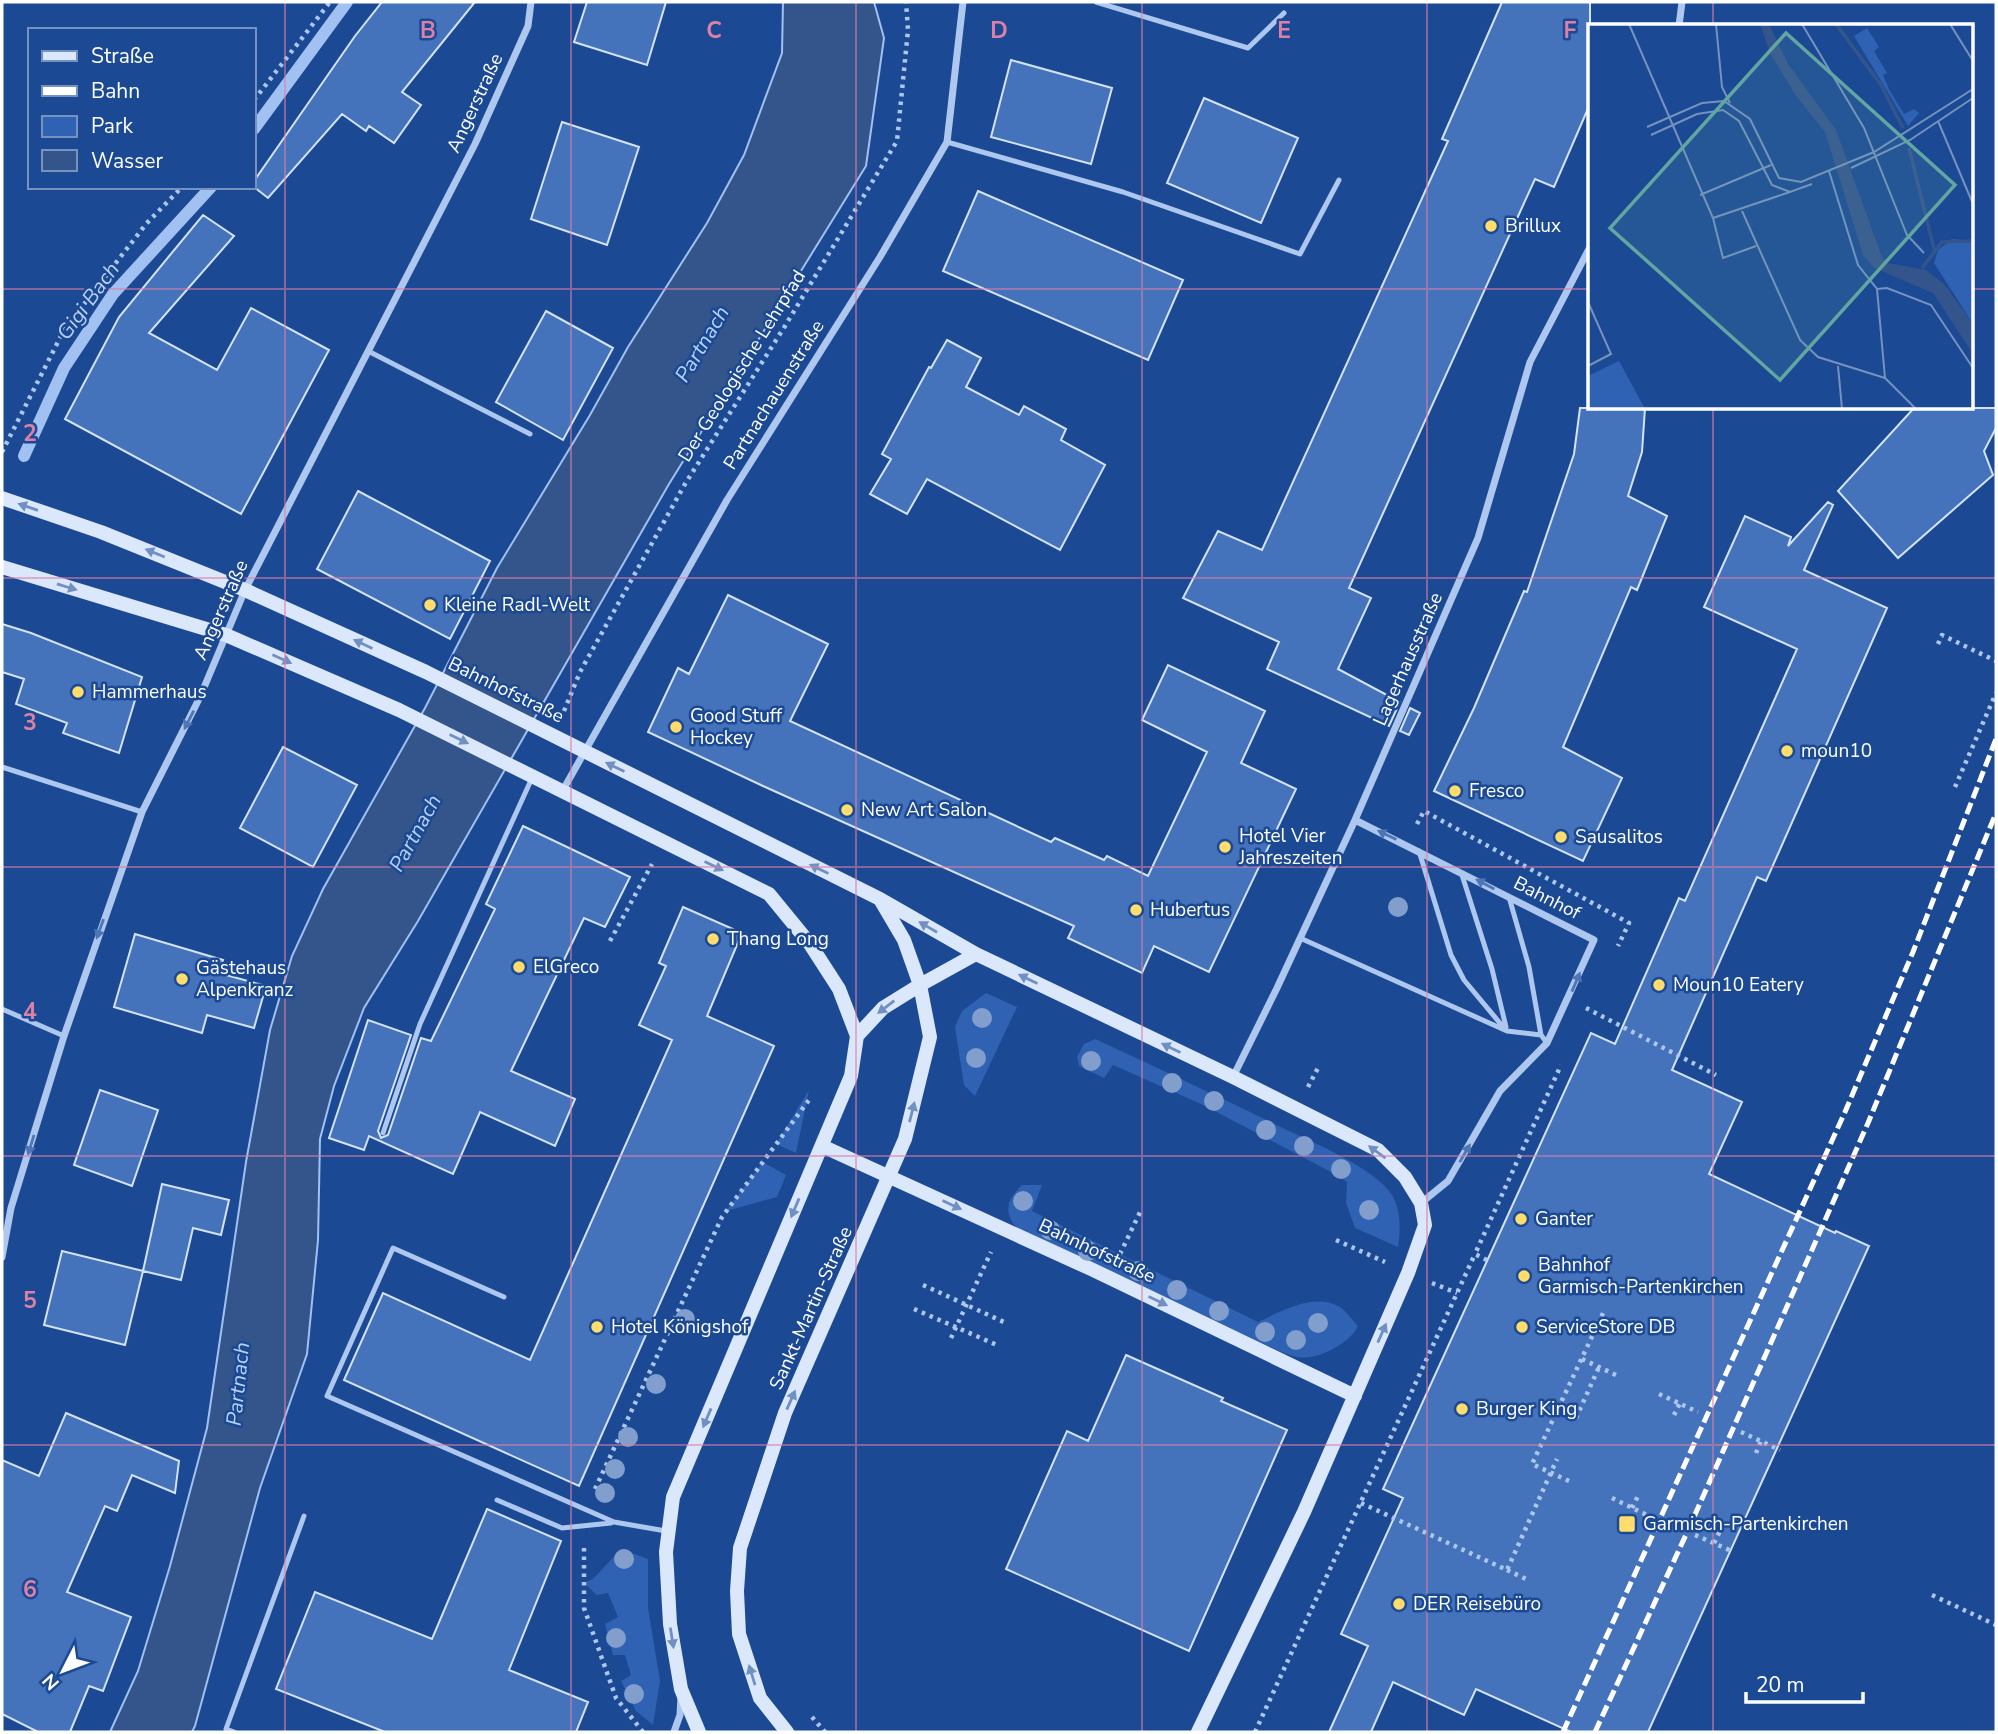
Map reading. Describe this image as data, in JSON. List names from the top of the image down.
{
  "streets": {
    "main road": ["Bahnhofstraße", "Sankt-Martin-Straße"],
    "street": [
      "Angerstraße",
      "Partnachauenstraße",
      "Lagerhausstraße",
      "Bahnhof"
    ],
    "path": ["Der Geologische Lehrpfad"]
  },
  "crossings": [
    ["Angerstraße", "Bahnhofstraße"],
    ["Der Geologische Lehrpfad", "Bahnhofstraße"],
    ["Partnachauenstraße", "Bahnhofstraße"],
    ["Lagerhausstraße", "Bahnhofstraße"],
    ["Lagerhausstraße", "Bahnhof"],
    ["Bahnhofstraße", "Bahnhof"],
    ["Bahnhofstraße", "Sankt-Martin-Straße"]
  ],
  "one_way": ["Angerstraße"],
  "water": ["Gigi Bach", "Partnach"],
  "places": {
    "other": [
      "Brillux",
      "Kleine Radl-Welt",
      "Hammerhaus",
      "Good Stuff Hockey",
      "moun10",
      "Fresco",
      "New Art Salon",
      "Sausalitos",
      "Hotel Vier Jahreszeiten",
      "Hubertus",
      "Thang Long",
      "ElGreco",
      "Gästehaus Alpenkranz",
      "Moun10 Eatery",
      "Ganter",
      "Bahnhof Garmisch-Partenkirchen",
      "Hotel Königshof",
      "ServiceStore DB",
      "Burger King",
      "DER Reisebüro"
    ],
    "transit": ["Garmisch-Partenkirchen"]
  },
  "legend": [
    "Straße",
    "Bahn",
    "Park",
    "Wasser"
  ],
  "scale_bar": "20 m",
  "north": "bottom left",
  "grid": {
    "columns": [
      "B",
      "C",
      "D",
      "E",
      "F"
    ],
    "rows": [
      "2",
      "3",
      "4",
      "5",
      "6"
    ]
  }
}
